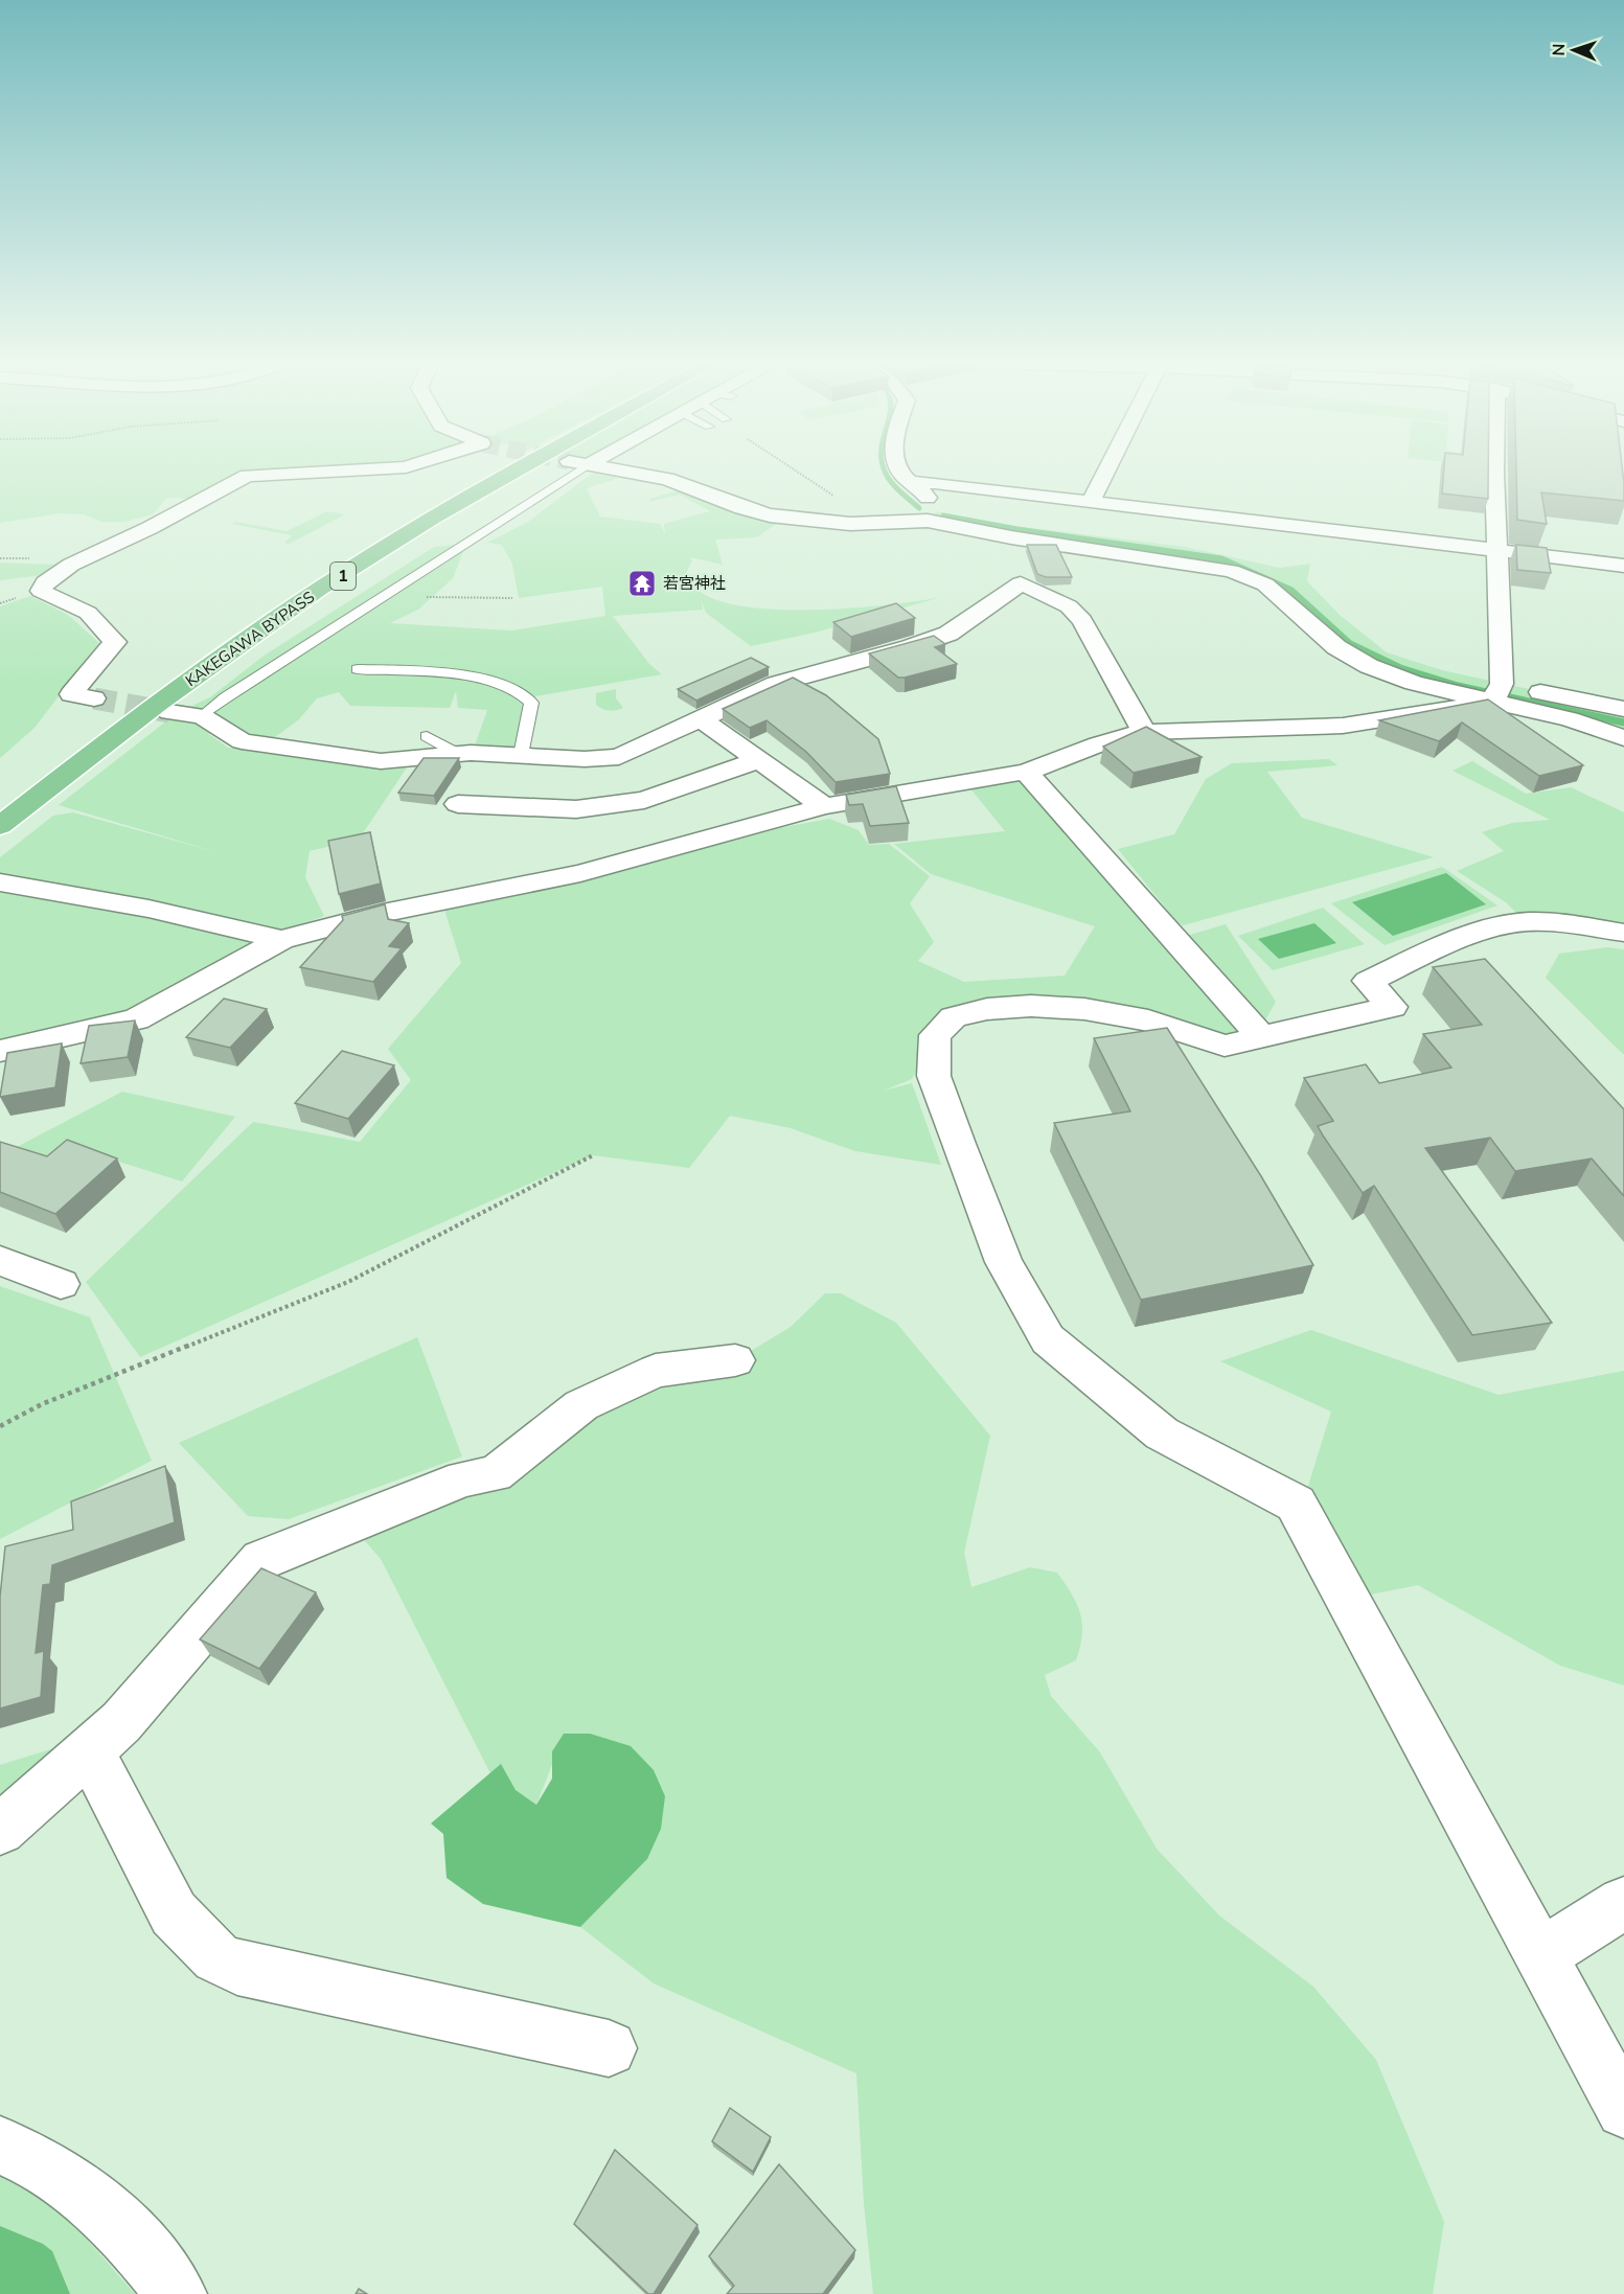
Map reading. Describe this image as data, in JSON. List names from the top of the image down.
{
  "streets": {
    "highway": ["1", "KAKEGAWA BYPASS"]
  },
  "places": {
    "temple": ["若宮神社"]
  },
  "north": "left"
}
